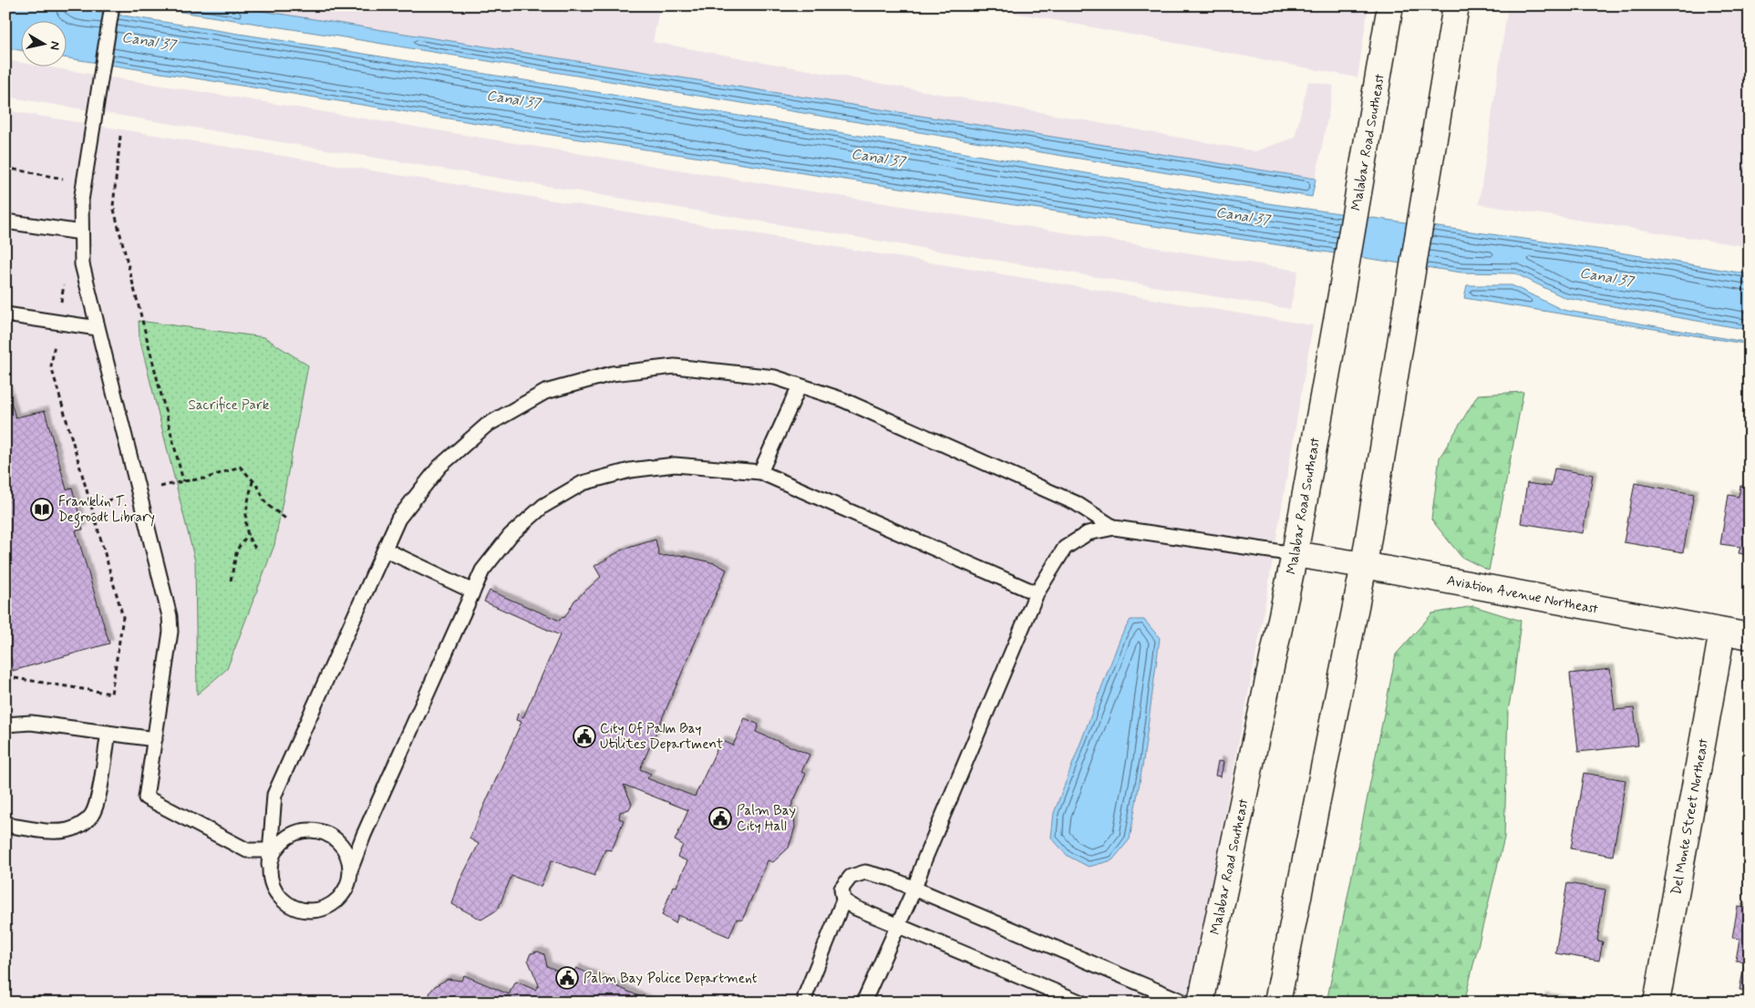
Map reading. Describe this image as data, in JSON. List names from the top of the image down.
{
  "streets": {
    "main road": ["Malabar Road Southeast", "Aviation Avenue Northeast", "Del Monte Street Northeast"]
  },
  "crossings": [
    ["Malabar Road Southeast", "Aviation Avenue Northeast"],
    ["Aviation Avenue Northeast", "Del Monte Street Northeast"]
  ],
  "water": ["Canal 37"],
  "parks": ["Sacrifice Park"],
  "places": {
    "library": ["Franklin T. Degroodt Library"],
    "public building": ["City Of Palm Bay Utilites Department", "Palm Bay City Hall", "Palm Bay Police Department"]
  },
  "north": "right"
}
